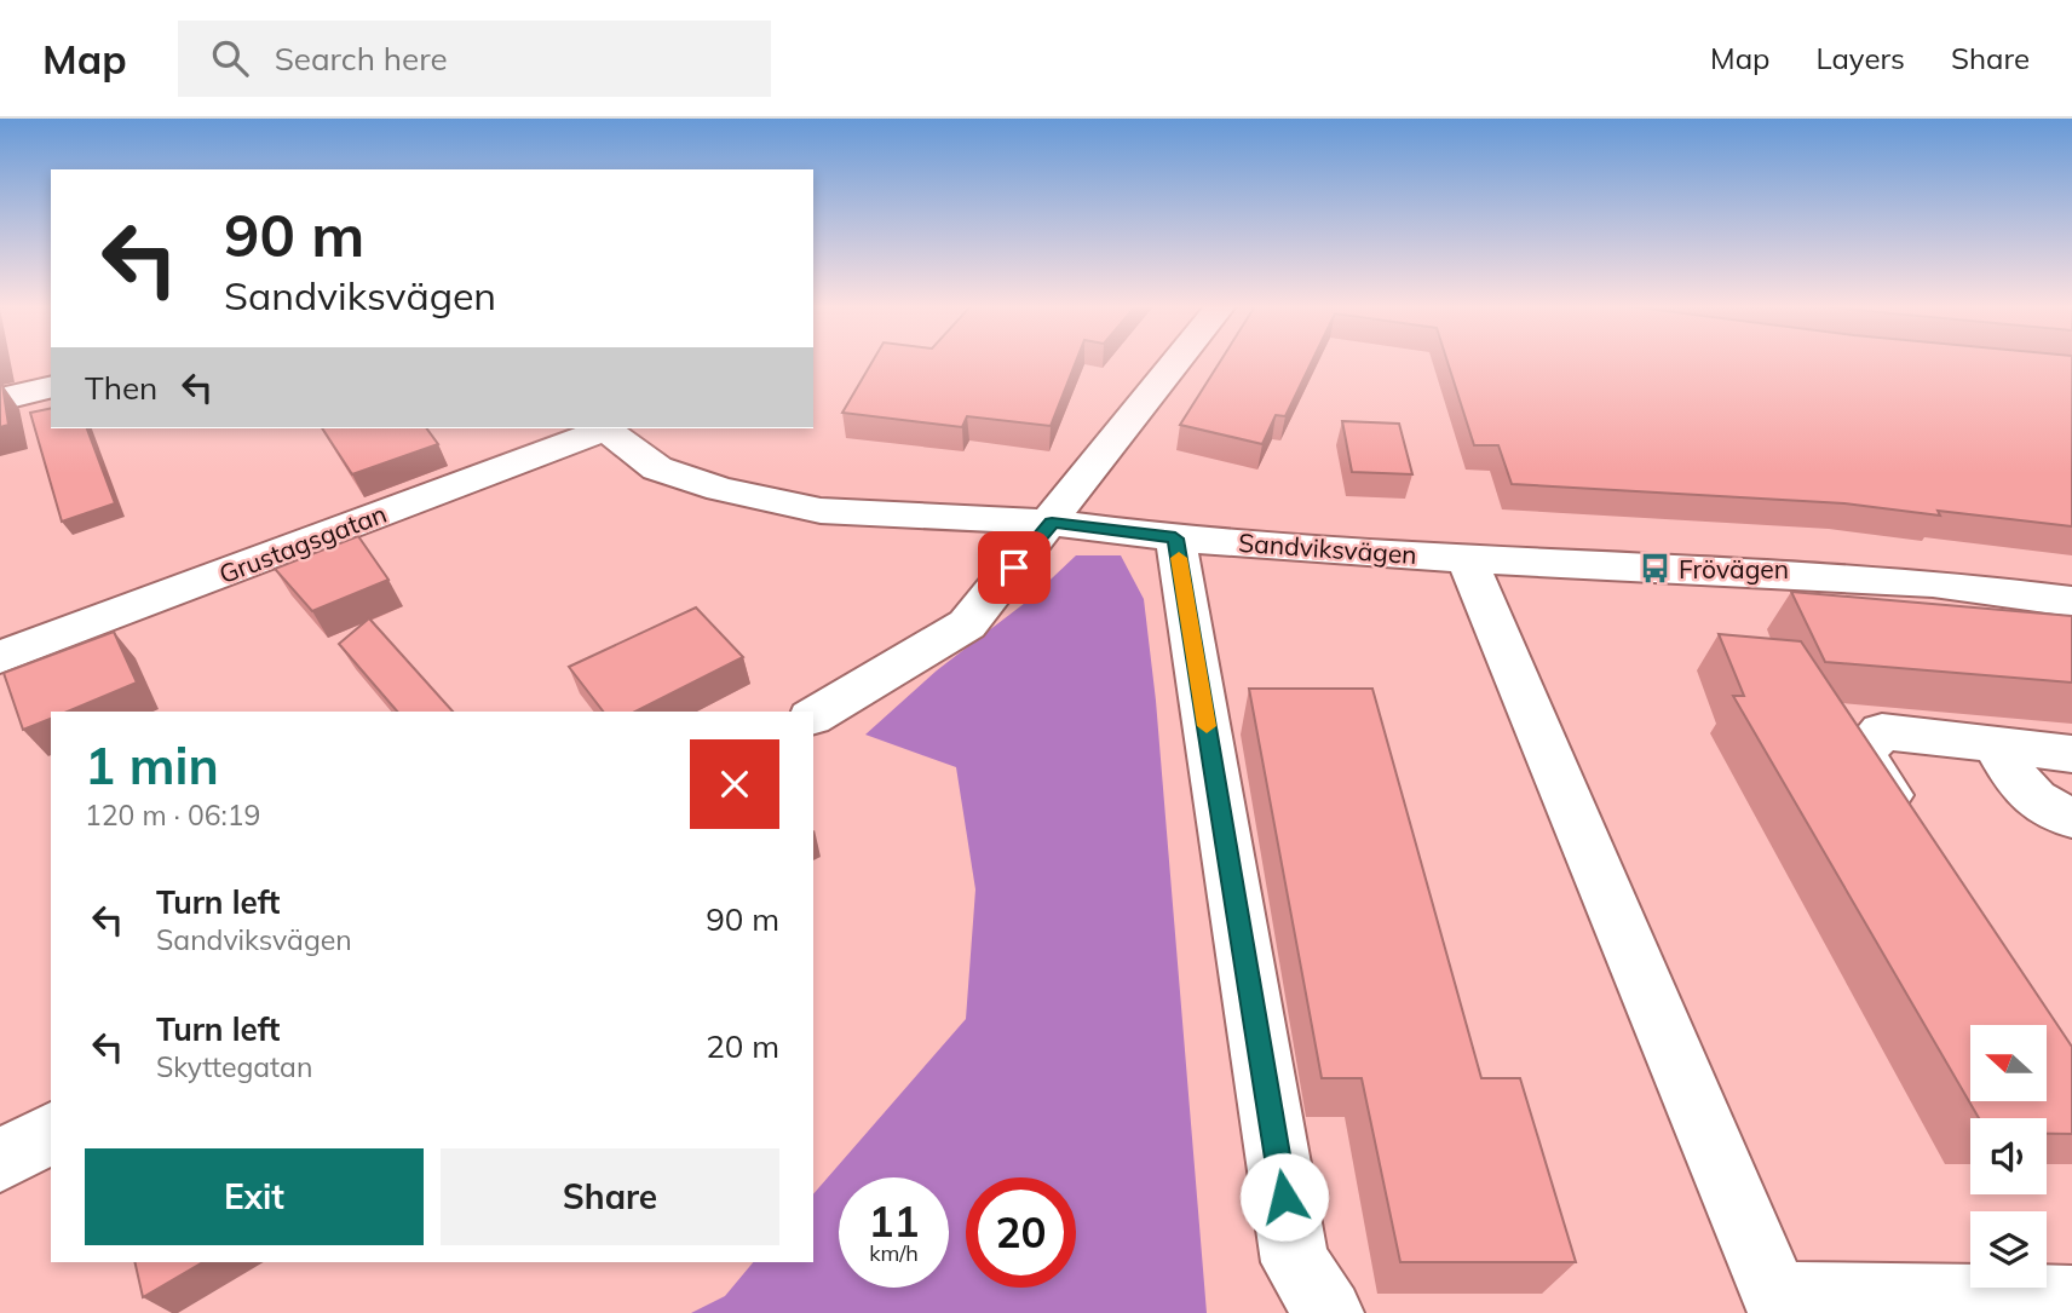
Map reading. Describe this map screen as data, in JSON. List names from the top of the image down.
{
  "streets": {
    "street": ["Grustagsgatan", "Sandviksvägen"]
  },
  "places": {
    "bus stop": ["Frövägen"]
  },
  "north": "left",
  "page": {
    "header": "Map",
    "search": "Search here",
    "nav": ["Map", "Layers", "Share"],
    "turn": ["90 m", "Sandviksvägen"],
    "then": "Then",
    "heading": ["1 min", "120 m · 06:19"],
    "list": [
      {
        "name": "Turn left",
        "note": "Sandviksvägen",
        "value": "90 m"
      },
      {
        "name": "Turn left",
        "note": "Skyttegatan",
        "value": "20 m"
      }
    ],
    "buttons": ["Exit", "Share"],
    "speed": "11 km/h",
    "limit": "20"
  }
}
